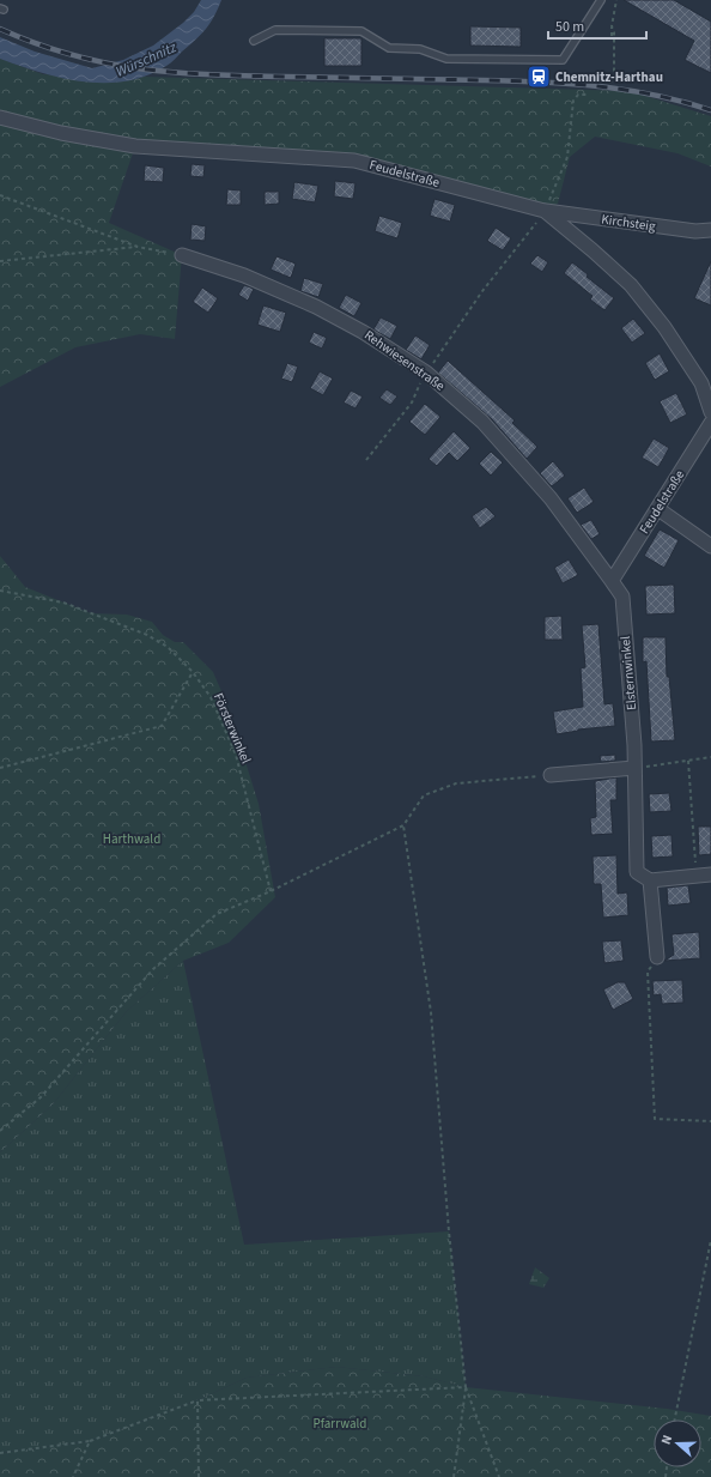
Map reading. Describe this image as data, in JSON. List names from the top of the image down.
{
  "streets": {
    "street": [
      "Feudelstraße",
      "Kirchsteig",
      "Rehwiesenstraße",
      "Elsternwinkel"
    ],
    "path": ["Försterwinkel"]
  },
  "crossings": [
    ["Feudelstraße", "Kirchsteig"],
    ["Feudelstraße", "Rehwiesenstraße"],
    ["Feudelstraße", "Elsternwinkel"],
    ["Rehwiesenstraße", "Elsternwinkel"]
  ],
  "water": ["Würschnitz"],
  "parks": ["Harthwald", "Pfarrwald"],
  "places": {
    "station": ["Chemnitz-Harthau"]
  },
  "scale_bar": "50 m",
  "north": "left"
}
